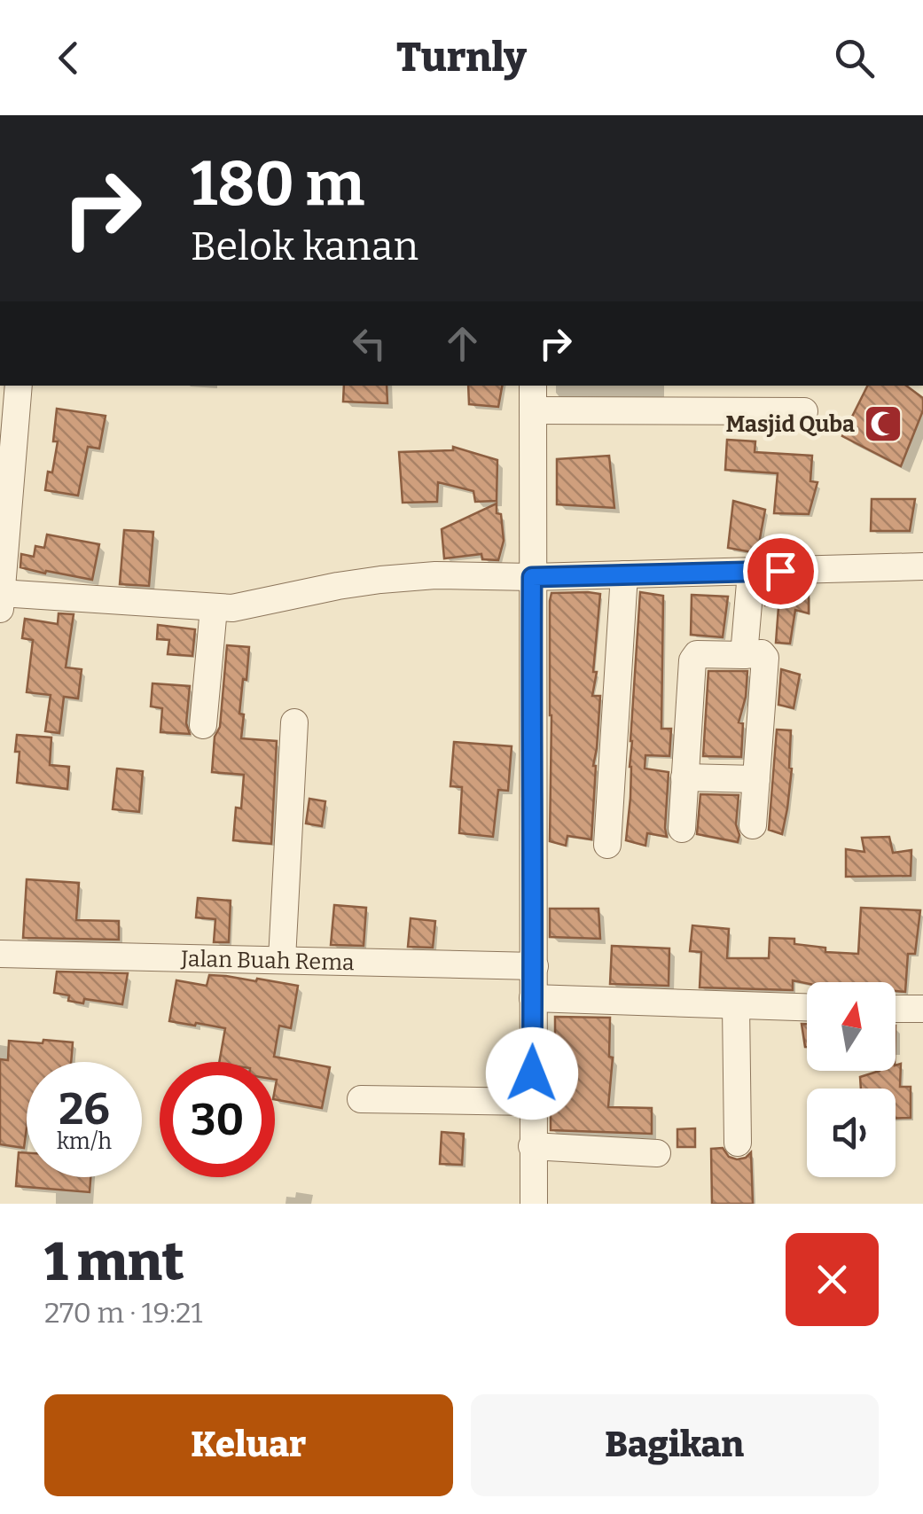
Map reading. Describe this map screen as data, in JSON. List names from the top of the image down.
{
  "streets": {
    "street": ["Jalan Buah Rema"]
  },
  "places": {
    "mosque": ["Masjid Quba"]
  },
  "north": "top",
  "page": {
    "header": "Turnly",
    "turn": ["180 m", "Belok kanan"],
    "speed": "26 km/h",
    "limit": "30",
    "heading": ["1 mnt", "270 m · 19:21"],
    "buttons": ["Keluar", "Bagikan"]
  }
}
